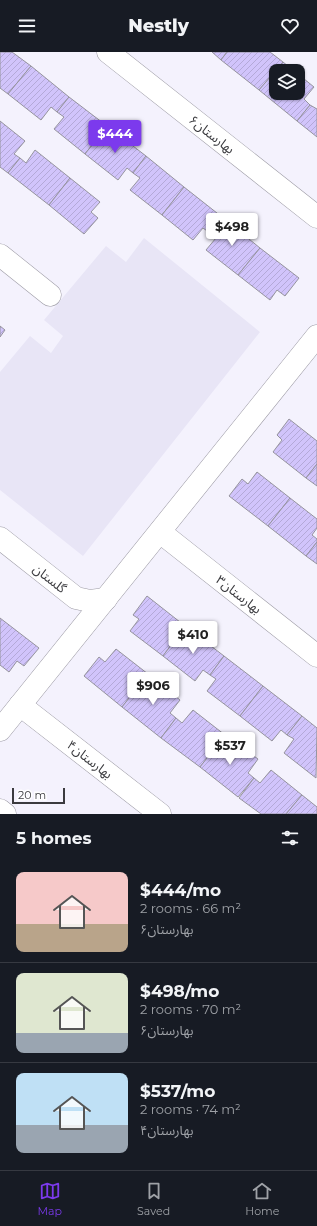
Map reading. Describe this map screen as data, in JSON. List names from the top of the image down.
{
  "streets": {
    "street": [
      "بهارستان۶",
      "گلستان",
      "بهارستان۳",
      "بهارستان۴"
    ]
  },
  "scale_bar": "20 m",
  "page": {
    "header": "Nestly",
    "price": [
      "$444",
      "$498",
      "$410",
      "$906",
      "$537"
    ],
    "scale": "20 m",
    "heading": "5 homes",
    "list": [
      {
        "name": "$444/mo",
        "note": "2 rooms · 66 m² · بهارستان۶"
      },
      {
        "name": "$498/mo",
        "note": "2 rooms · 70 m² · بهارستان۶"
      },
      {
        "name": "$537/mo",
        "note": "2 rooms · 74 m² · بهارستان۴"
      }
    ],
    "tabs": ["Map", "Saved", "Home"]
  }
}
